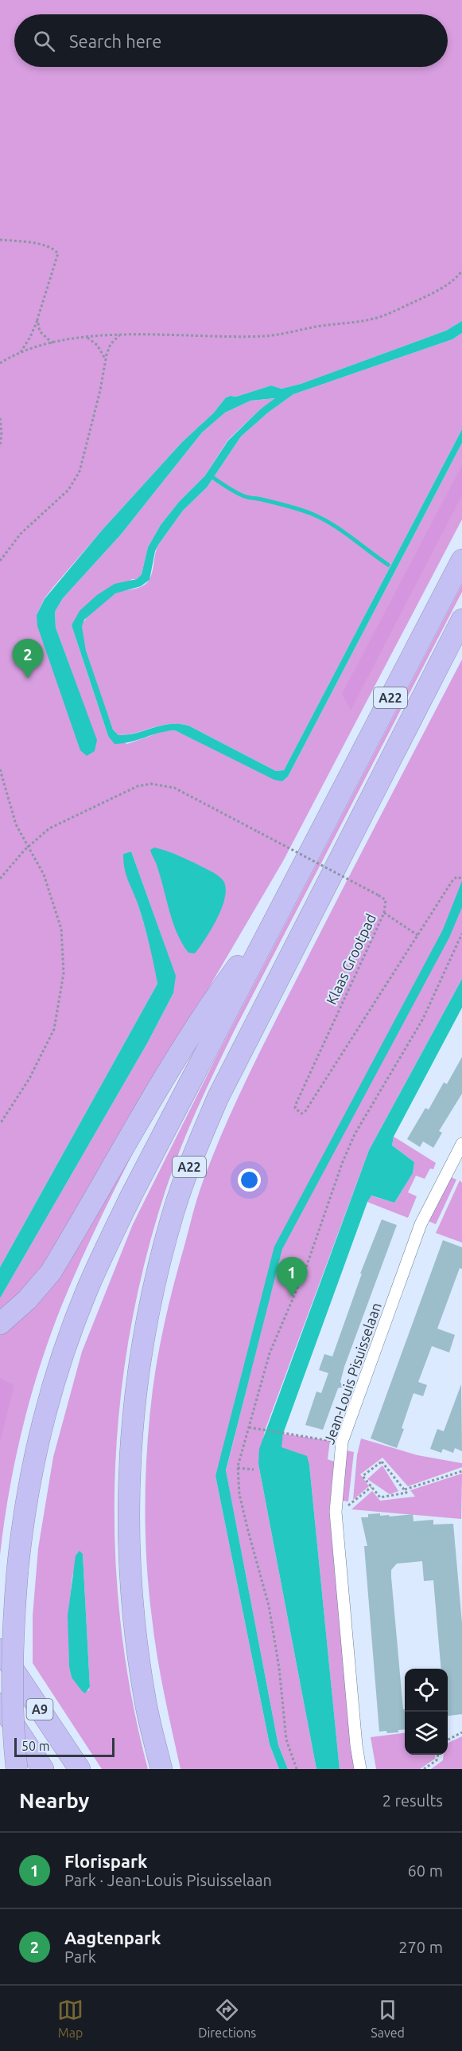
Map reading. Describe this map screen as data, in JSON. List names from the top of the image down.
{
  "streets": {
    "highway": ["A22", "A9"],
    "street": ["Jean-Louis Pisuisselaan"],
    "path": ["Klaas Grootpad"]
  },
  "scale_bar": "50 m",
  "page": {
    "search": "Search here",
    "pins": ["2", "1"],
    "scale": "50 m",
    "heading": ["Nearby", "2 results"],
    "list": [
      {
        "mark": "1",
        "name": "Florispark",
        "note": "Park · Jean-Louis Pisuisselaan",
        "value": "60 m"
      },
      {
        "mark": "2",
        "name": "Aagtenpark",
        "note": "Park",
        "value": "270 m"
      }
    ],
    "nav": ["Map", "Directions", "Saved"]
  }
}
